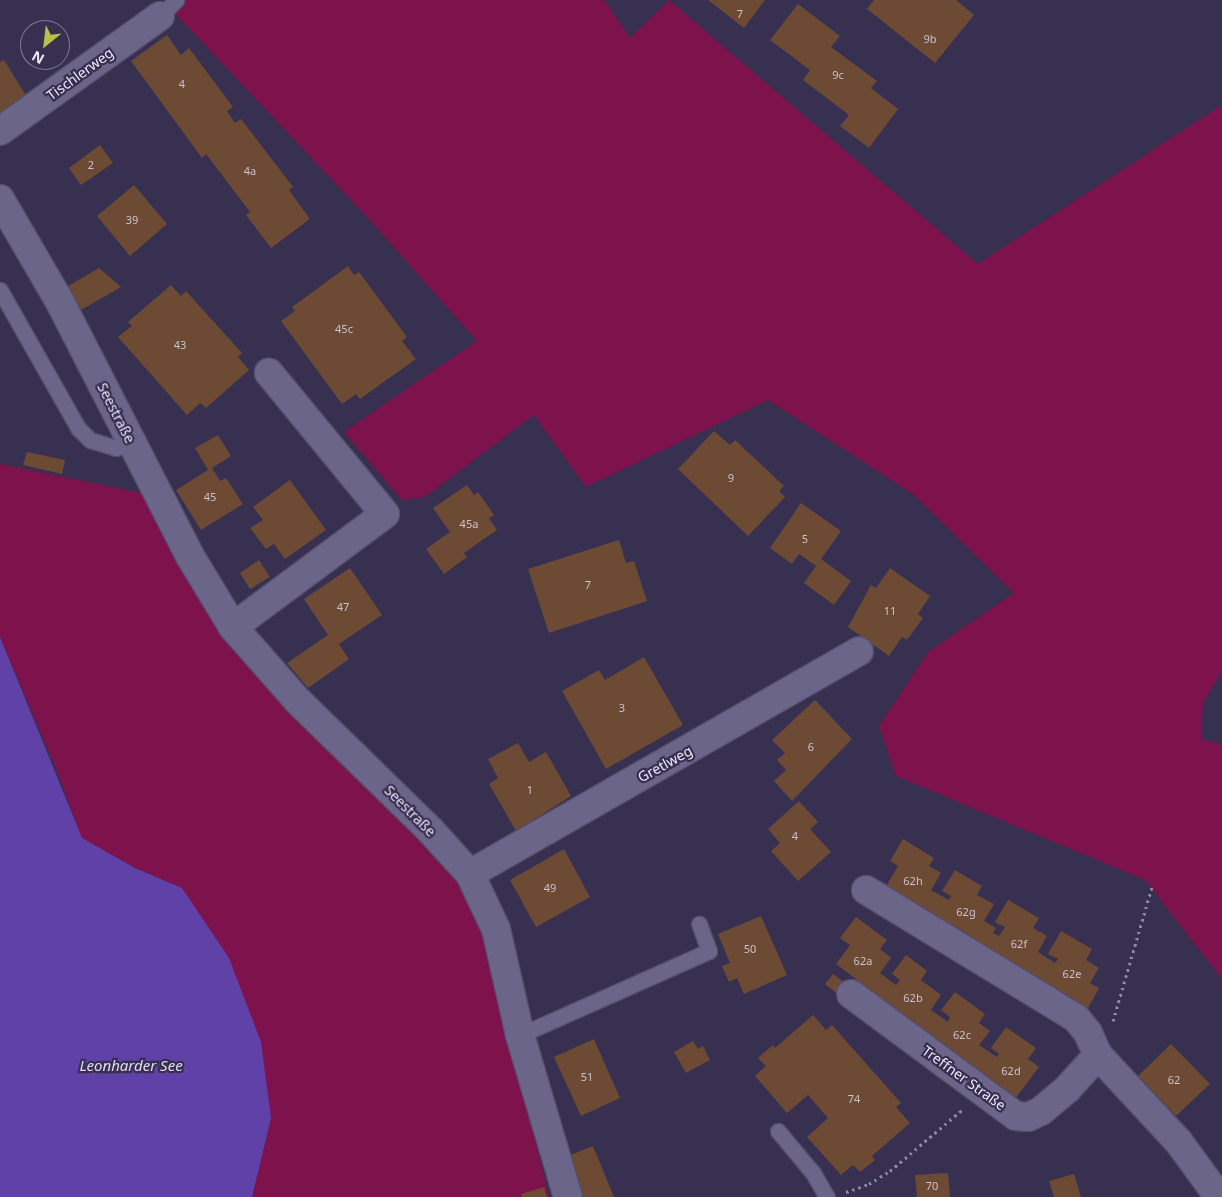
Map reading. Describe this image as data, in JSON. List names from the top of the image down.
{
  "streets": {
    "street": [
      "Tischlerweg",
      "Seestraße",
      "Gretlweg",
      "Treffner Straße"
    ]
  },
  "crossings": [
    ["Seestraße", "Gretlweg"]
  ],
  "water": ["Leonharder See"],
  "house_numbers": [
    "7",
    "9b",
    "9c",
    "4",
    "2",
    "4a",
    "39",
    "45c",
    "43",
    "9",
    "45",
    "45a",
    "5",
    "7",
    "47",
    "11",
    "3",
    "6",
    "1",
    "4",
    "62h",
    "49",
    "62g",
    "62f",
    "50",
    "62a",
    "62e",
    "62b",
    "62c",
    "62d",
    "51",
    "62",
    "74",
    "70"
  ],
  "north": "bottom left"
}
